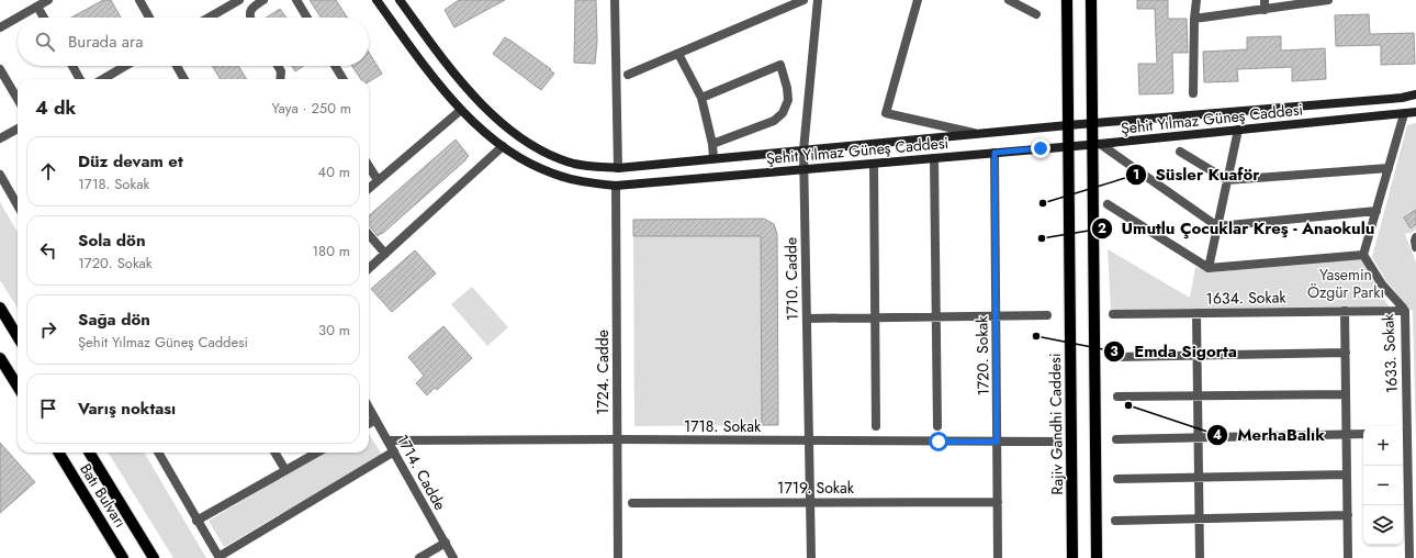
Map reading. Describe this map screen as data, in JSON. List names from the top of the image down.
{
  "streets": {
    "main road": ["Şehit Yılmaz Güneş Caddesi", "Rajiv Gandhi Caddesi", "Batı Bulvarı"],
    "street": [
      "1710. Cadde",
      "1634. Sokak",
      "1633. Sokak",
      "1720. Sokak",
      "1724. Cadde",
      "1718. Sokak",
      "1714. Cadde",
      "1719. Sokak"
    ]
  },
  "crossings": [
    ["Şehit Yılmaz Güneş Caddesi", "1710. Cadde"],
    ["Şehit Yılmaz Güneş Caddesi", "1720. Sokak"],
    ["Şehit Yılmaz Güneş Caddesi", "1724. Cadde"],
    ["Şehit Yılmaz Güneş Caddesi", "Rajiv Gandhi Caddesi"],
    ["1710. Cadde", "1718. Sokak"],
    ["1710. Cadde", "1719. Sokak"],
    ["1634. Sokak", "1633. Sokak"],
    ["1720. Sokak", "1718. Sokak"],
    ["1720. Sokak", "1719. Sokak"],
    ["1724. Cadde", "1718. Sokak"],
    ["1718. Sokak", "1714. Cadde"]
  ],
  "parks": ["Yasemin Özgür Parkı"],
  "places": [
    "Süsler Kuaför",
    "Umutlu Çocuklar Kreş - Anaokulu",
    "Emda Sigorta",
    "MerhaBalık"
  ],
  "page": {
    "search": "Burada ara",
    "heading": ["4 dk", "Yaya · 250 m"],
    "list": [
      ["Düz devam et", "1718. Sokak", "40 m"],
      ["Sola dön", "1720. Sokak", "180 m"],
      ["Sağa dön", "Şehit Yılmaz Güneş Caddesi", "30 m"],
      "Varış noktası"
    ],
    "map_buttons": ["+", "−"]
  }
}
